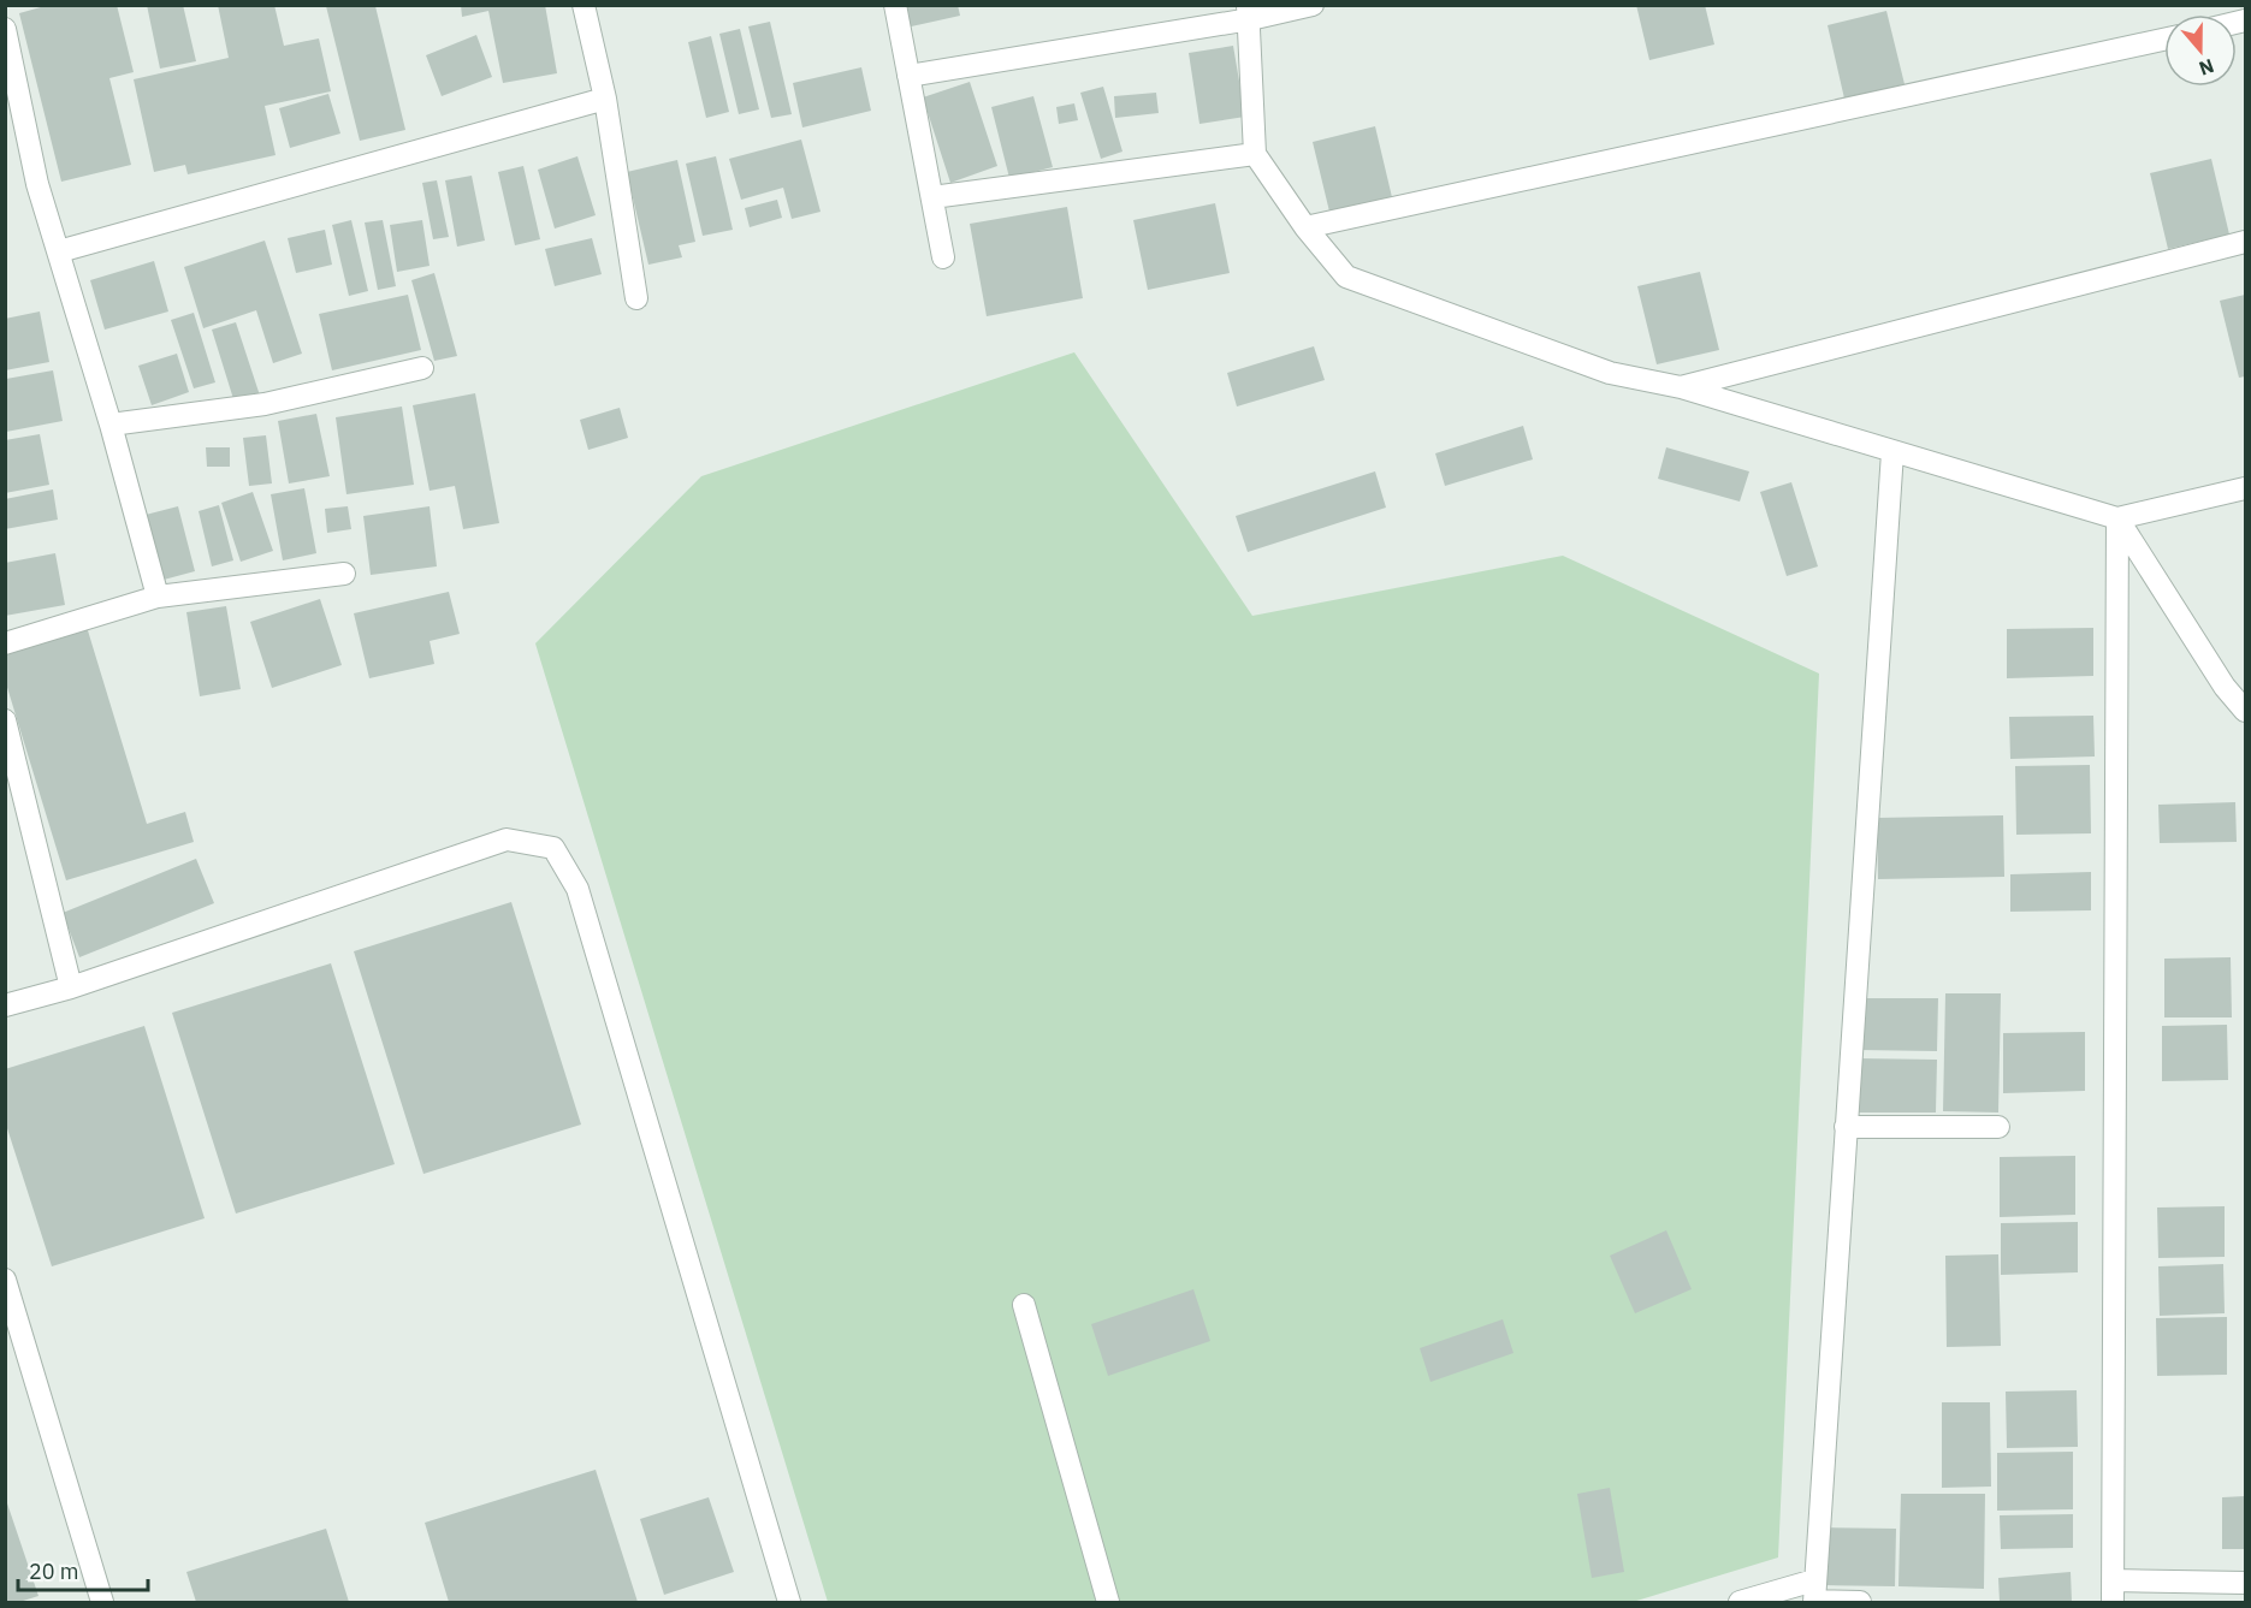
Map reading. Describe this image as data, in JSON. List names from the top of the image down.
{
  "scale_bar": "20 m",
  "north": "bottom"
}
